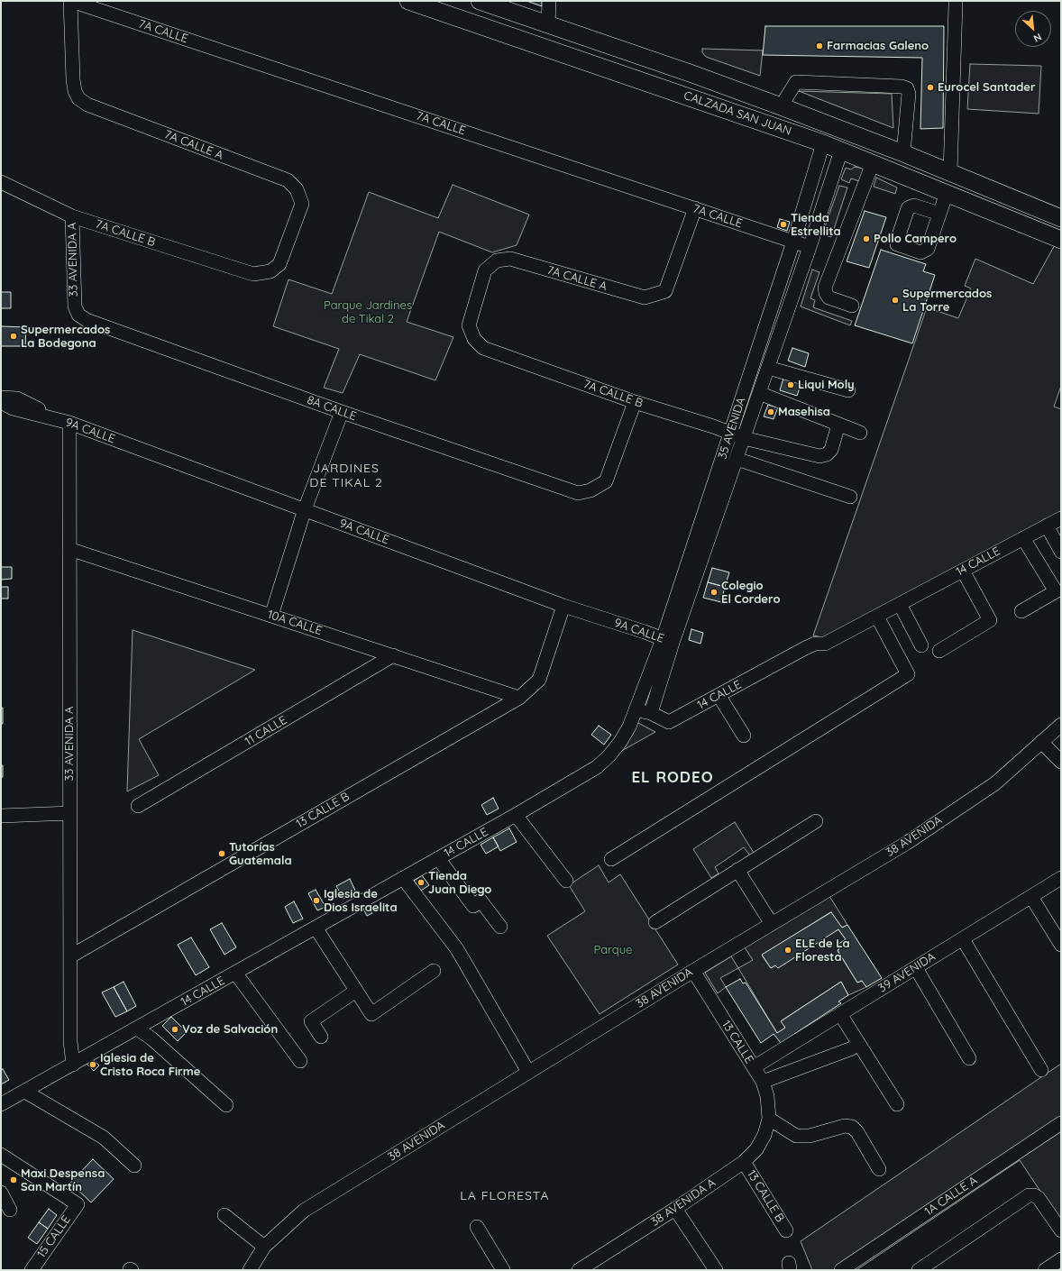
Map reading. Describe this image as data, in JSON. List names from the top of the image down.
{
  "streets": {
    "main road": ["CALZADA SAN JUAN"],
    "street": [
      "7A CALLE",
      "7A CALLE A",
      "7A CALLE B",
      "33 AVENIDA A",
      "8A CALLE",
      "35 AVENIDA",
      "9A CALLE",
      "14 CALLE",
      "10A CALLE",
      "11 CALLE",
      "13 CALLE B",
      "38 AVENIDA",
      "39 AVENIDA",
      "13 CALLE",
      "1A CALLE A",
      "38 AVENIDA A",
      "15 CALLE"
    ]
  },
  "crossings": [
    ["7A CALLE", "7A CALLE A"],
    ["7A CALLE", "35 AVENIDA"],
    ["CALZADA SAN JUAN", "35 AVENIDA"],
    ["7A CALLE A", "7A CALLE B"],
    ["7A CALLE B", "33 AVENIDA A"],
    ["7A CALLE B", "8A CALLE"],
    ["7A CALLE B", "35 AVENIDA"],
    ["33 AVENIDA A", "8A CALLE"],
    ["33 AVENIDA A", "9A CALLE"],
    ["33 AVENIDA A", "14 CALLE"],
    ["33 AVENIDA A", "10A CALLE"],
    ["33 AVENIDA A", "13 CALLE B"],
    ["35 AVENIDA", "9A CALLE"],
    ["35 AVENIDA", "14 CALLE"],
    ["9A CALLE", "13 CALLE B"],
    ["10A CALLE", "11 CALLE"],
    ["10A CALLE", "13 CALLE B"],
    ["13 CALLE B", "38 AVENIDA A"],
    ["38 AVENIDA", "13 CALLE"],
    ["39 AVENIDA", "13 CALLE"],
    ["13 CALLE", "38 AVENIDA A"]
  ],
  "districts": ["JARDINES DE TIKAL 2", "EL RODEO", "LA FLORESTA"],
  "parks": ["Parque Jardines de Tikal 2", "Parque"],
  "places": [
    "Farmacias Galeno",
    "Eurocel Santader",
    "Tienda Estrellita",
    "Pollo Campero",
    "Supermercados La Torre",
    "Supermercados La Bodegona",
    "Liqui Moly",
    "Masehisa",
    "Colegio El Cordero",
    "Tutorías Guatemala",
    "Tienda Juan Diego",
    "Iglesia de Dios Israelita",
    "ELE de La Floresta",
    "Voz de Salvación",
    "Iglesia de Cristo Roca Firme",
    "Maxi Despensa San Martín"
  ],
  "north": "bottom right"
}
